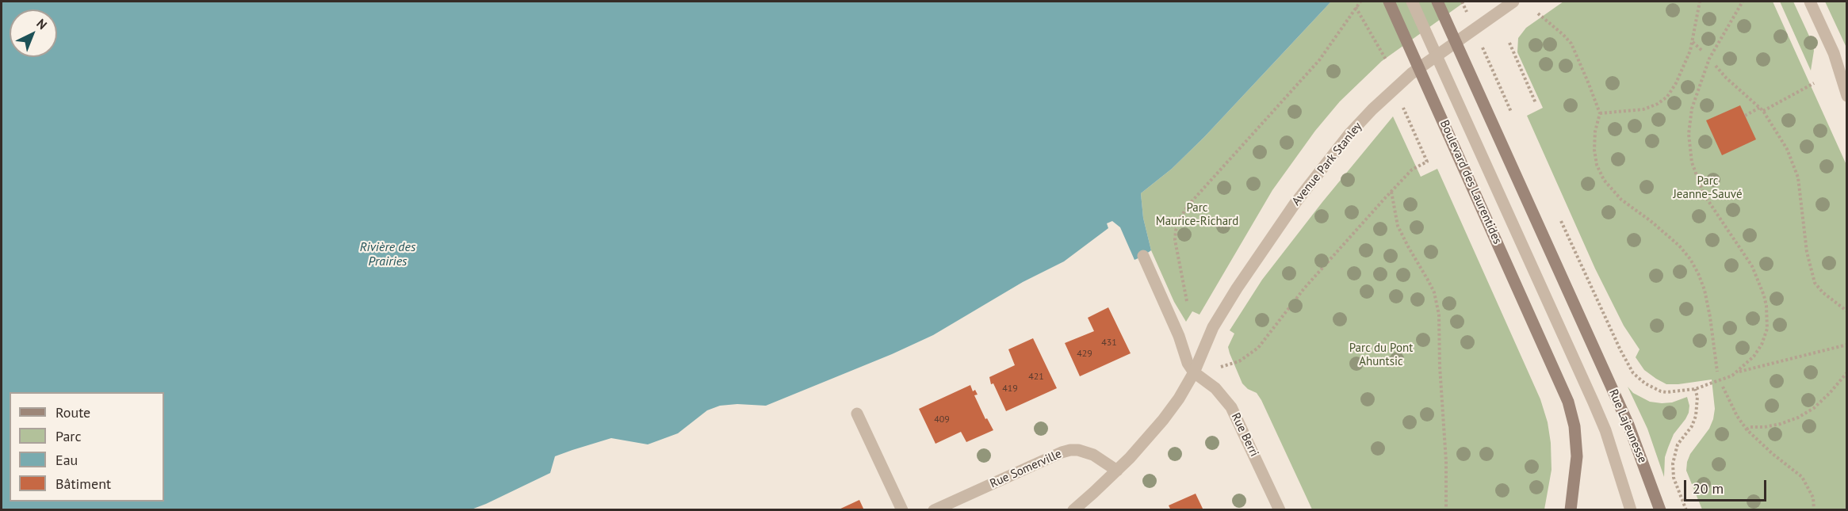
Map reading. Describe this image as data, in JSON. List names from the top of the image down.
{
  "streets": {
    "main road": ["Boulevard des Laurentides", "Rue Lajeunesse"],
    "street": ["Avenue Park Stanley", "Rue Berri", "Rue Somerville"]
  },
  "crossings": [
    ["Avenue Park Stanley", "Rue Berri"],
    ["Boulevard des Laurentides", "Rue Lajeunesse"]
  ],
  "water": ["Rivière des Prairies"],
  "parks": ["Parc Jeanne-Sauvé", "Parc Maurice-Richard", "Parc du Pont Ahuntsic"],
  "house_numbers": [
    "431",
    "429",
    "421",
    "419",
    "409"
  ],
  "legend": [
    "Route",
    "Parc",
    "Eau",
    "Bâtiment"
  ],
  "scale_bar": "20 m",
  "north": "top right"
}
